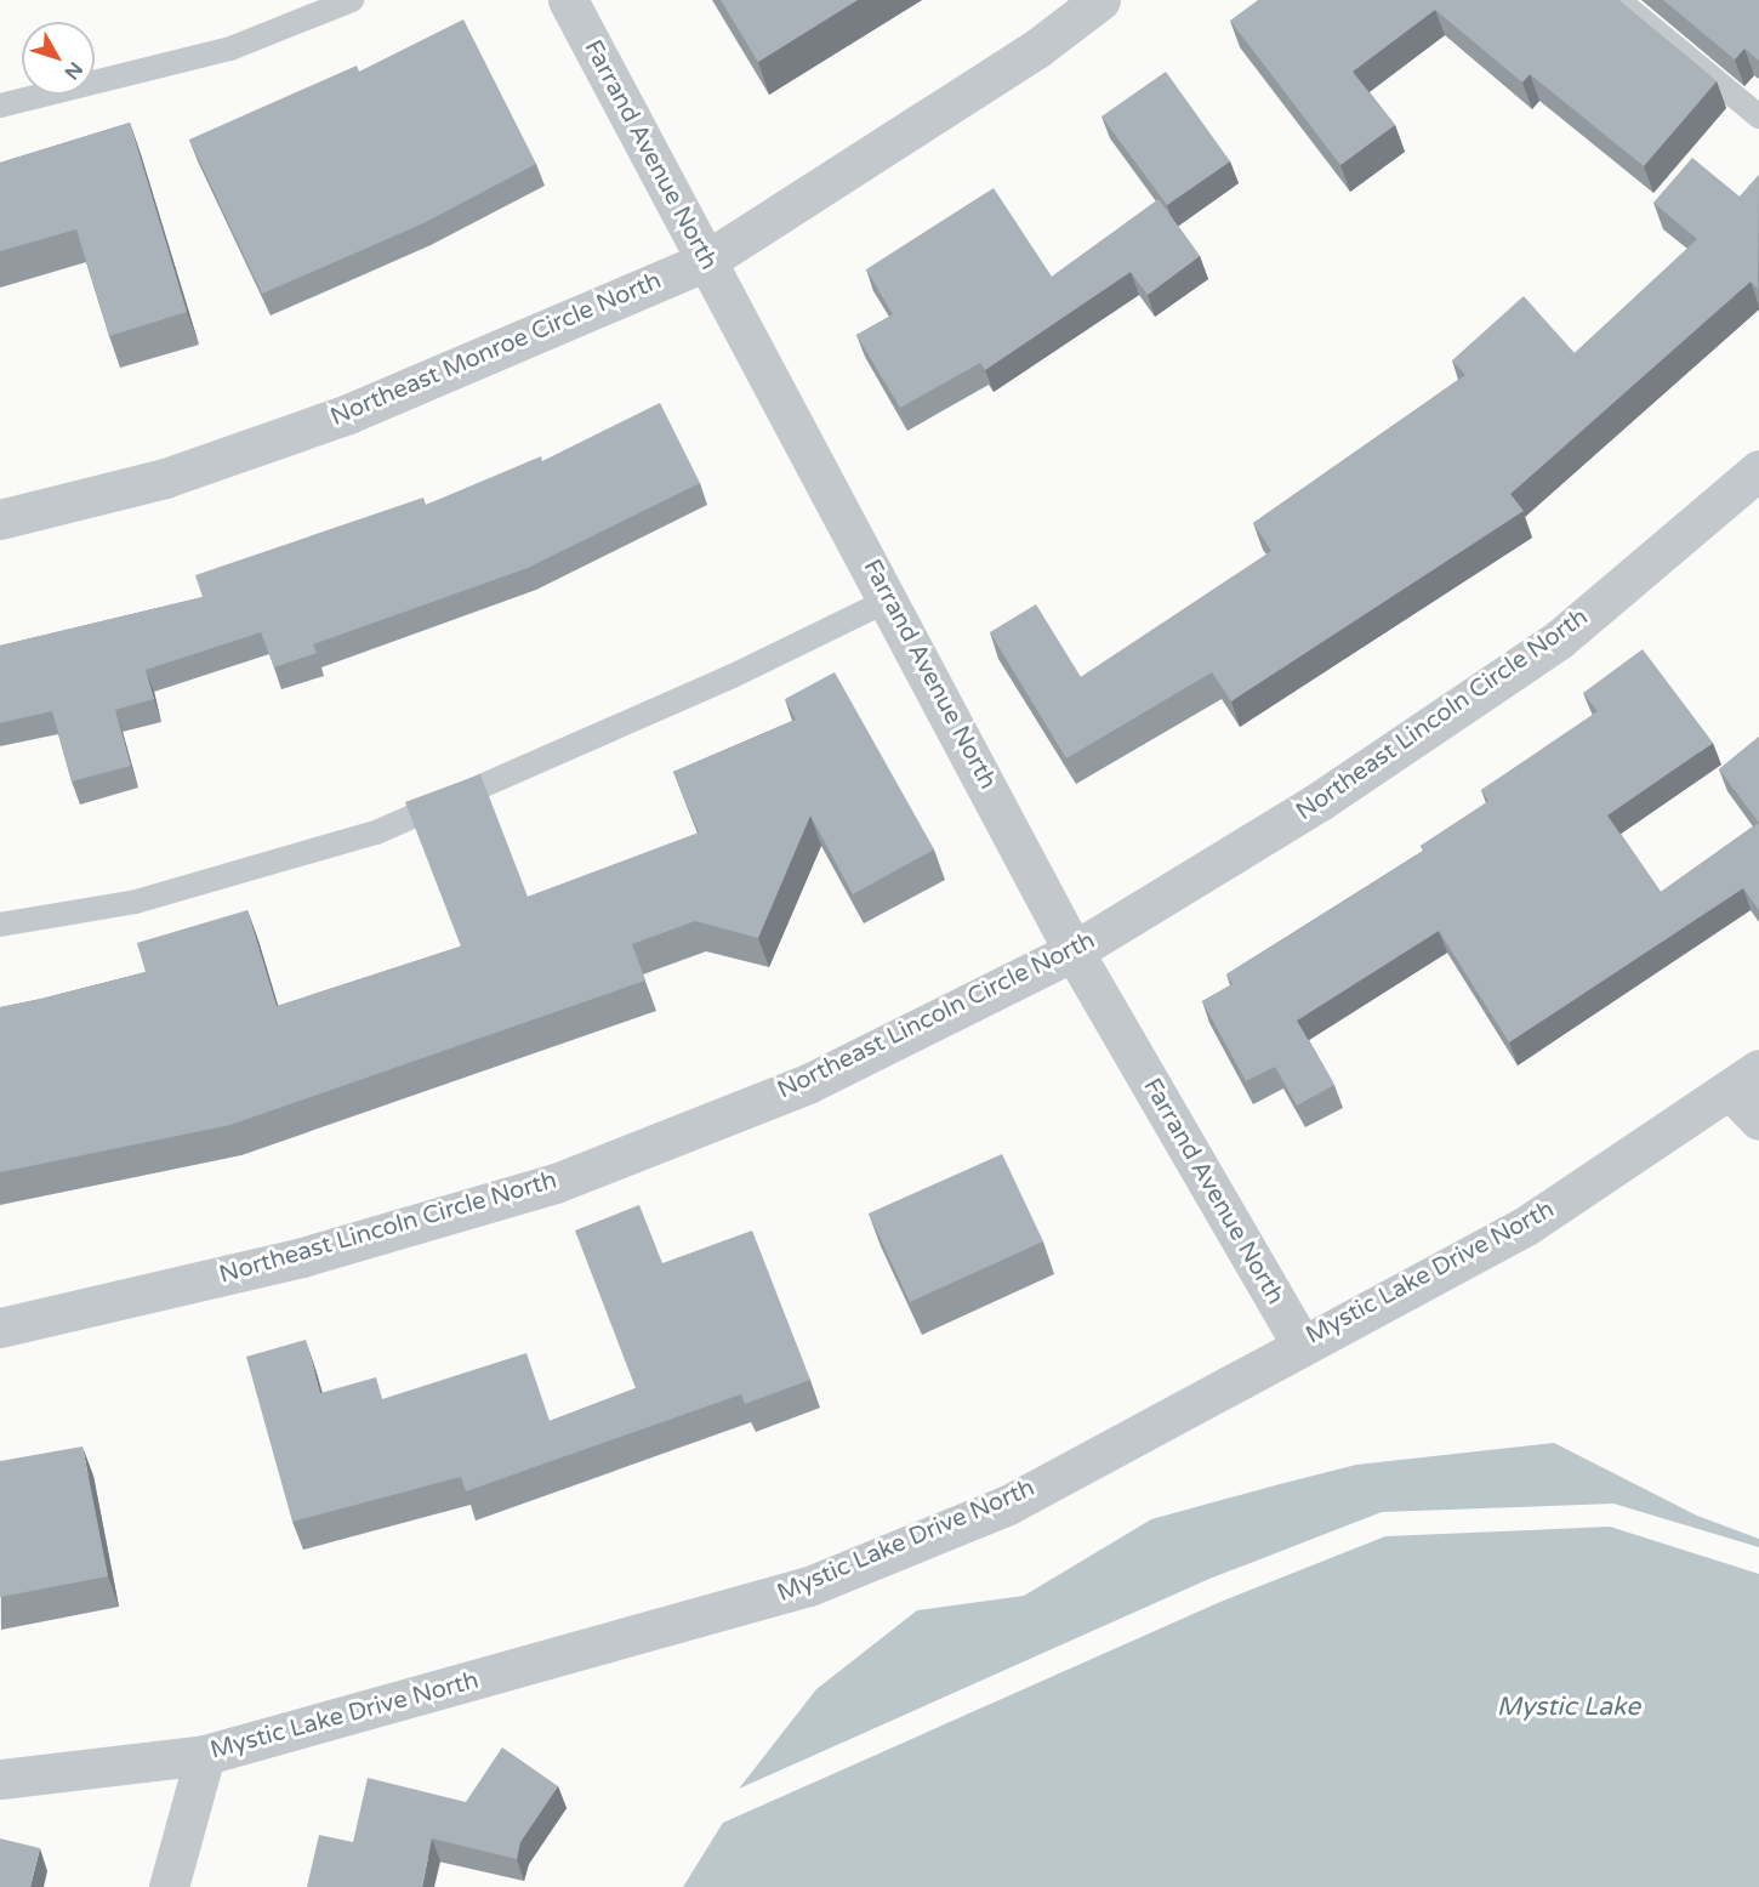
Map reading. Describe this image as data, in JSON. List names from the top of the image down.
{
  "streets": {
    "street": [
      "Farrand Avenue North",
      "Northeast Monroe Circle North",
      "Northeast Lincoln Circle North",
      "Mystic Lake Drive North"
    ]
  },
  "crossings": [
    ["Farrand Avenue North", "Northeast Monroe Circle North"],
    ["Farrand Avenue North", "Northeast Lincoln Circle North"],
    ["Farrand Avenue North", "Mystic Lake Drive North"]
  ],
  "water": ["Mystic Lake"],
  "north": "bottom right"
}
